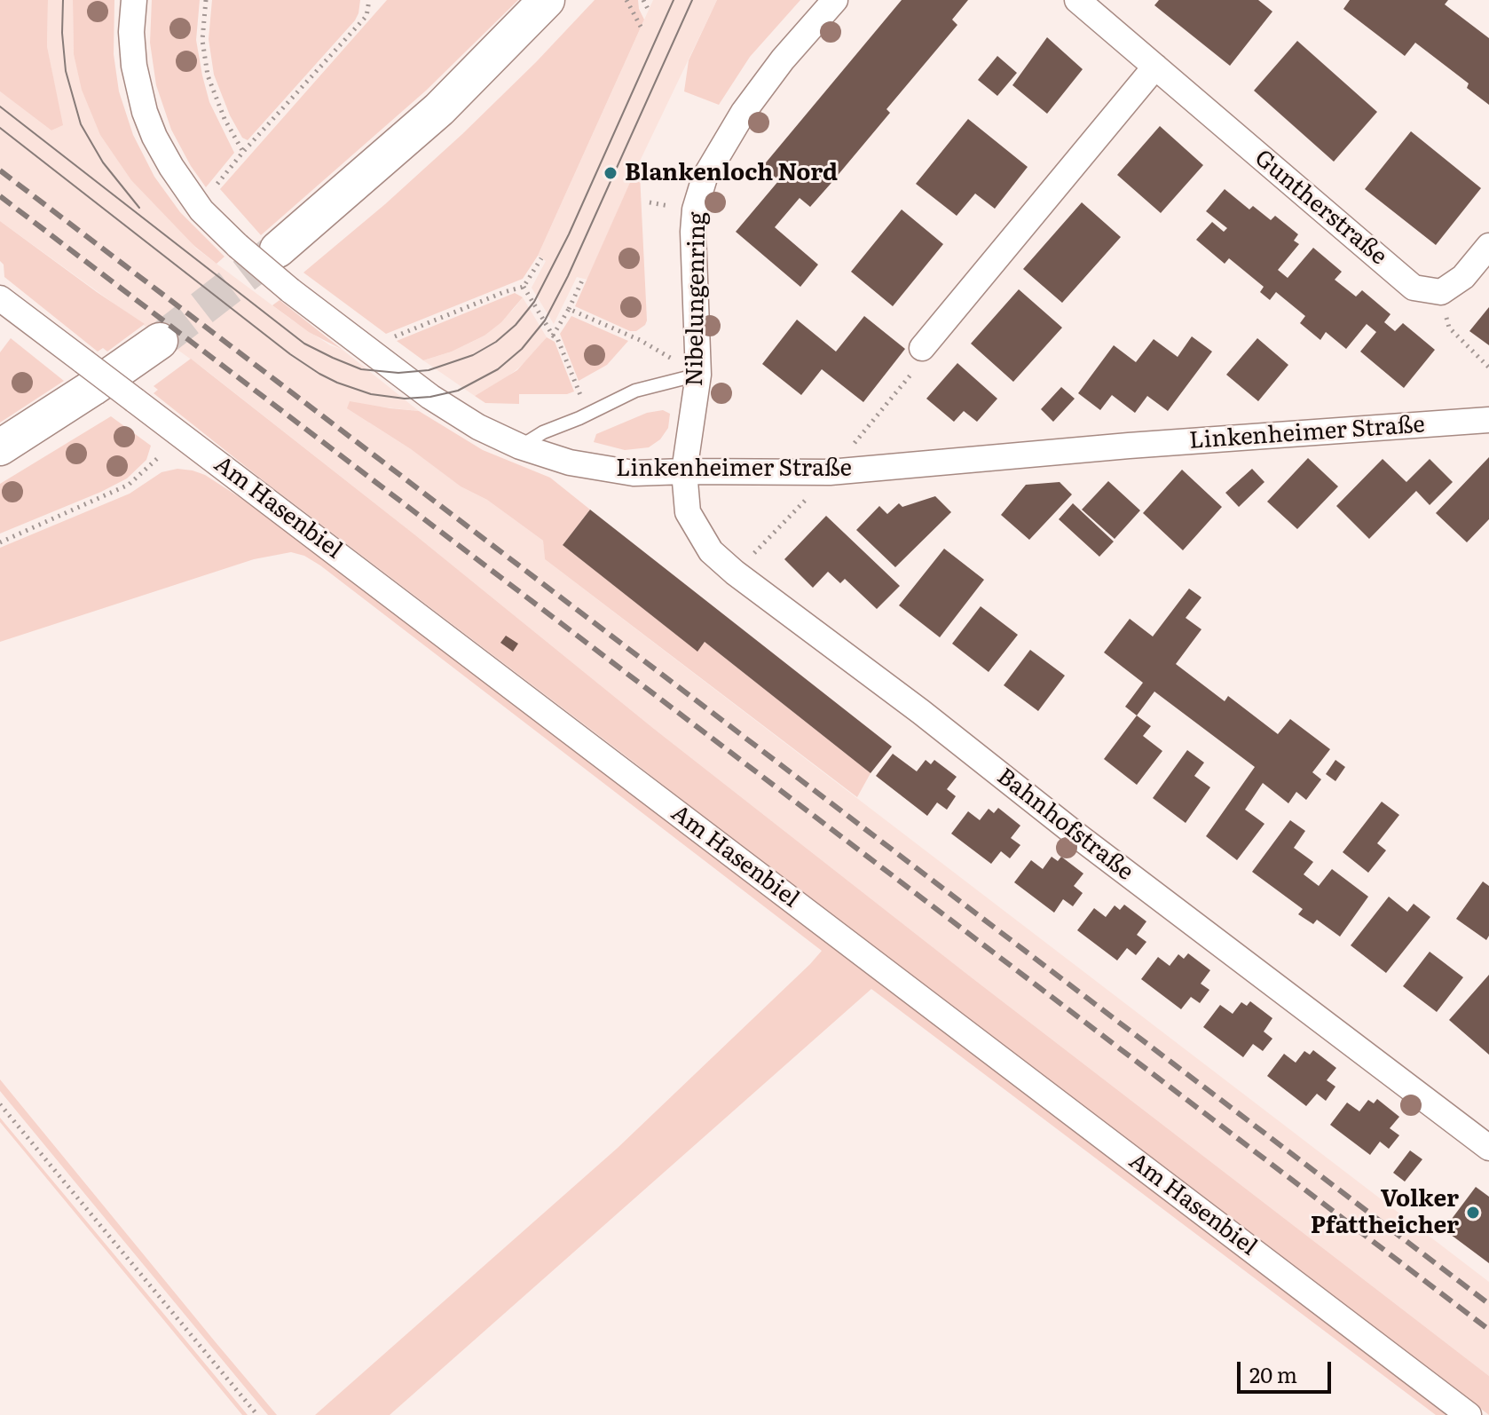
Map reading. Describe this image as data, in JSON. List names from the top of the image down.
{
  "streets": {
    "street": [
      "Guntherstraße",
      "Nibelungenring",
      "Linkenheimer Straße",
      "Am Hasenbiel",
      "Bahnhofstraße"
    ]
  },
  "crossings": [
    ["Nibelungenring", "Linkenheimer Straße"],
    ["Nibelungenring", "Bahnhofstraße"],
    ["Linkenheimer Straße", "Bahnhofstraße"]
  ],
  "places": ["Blankenloch Nord", "Volker Pfattheicher"],
  "scale_bar": "20 m"
}
